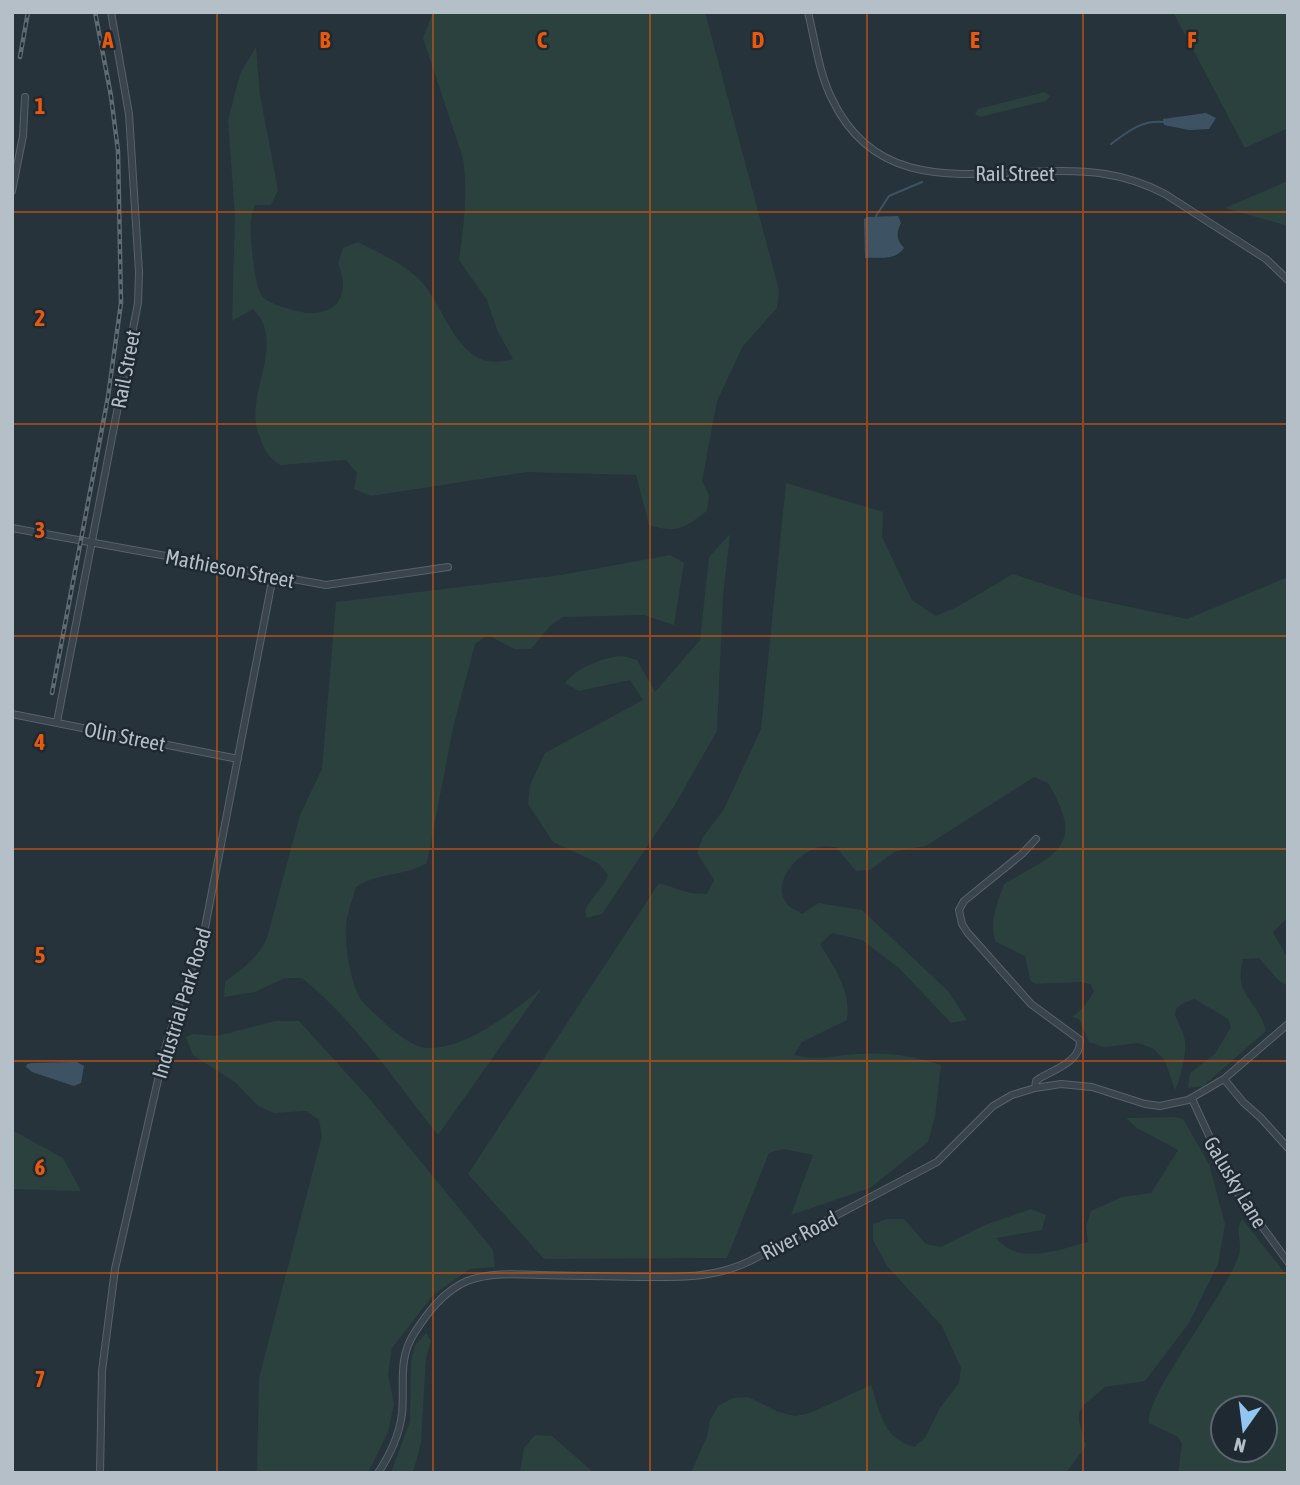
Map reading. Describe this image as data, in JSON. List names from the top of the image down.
{
  "streets": {
    "street": [
      "Rail Street",
      "Mathieson Street",
      "Olin Street",
      "Industrial Park Road",
      "Galusky Lane",
      "River Road"
    ]
  },
  "crossings": [
    ["Rail Street", "Mathieson Street"],
    ["Rail Street", "Olin Street"],
    ["Mathieson Street", "Industrial Park Road"],
    ["Olin Street", "Industrial Park Road"],
    ["Galusky Lane", "River Road"]
  ],
  "north": "bottom",
  "grid": {
    "columns": [
      "A",
      "B",
      "C",
      "D",
      "E",
      "F"
    ],
    "rows": [
      "1",
      "2",
      "3",
      "4",
      "5",
      "6",
      "7"
    ]
  }
}
